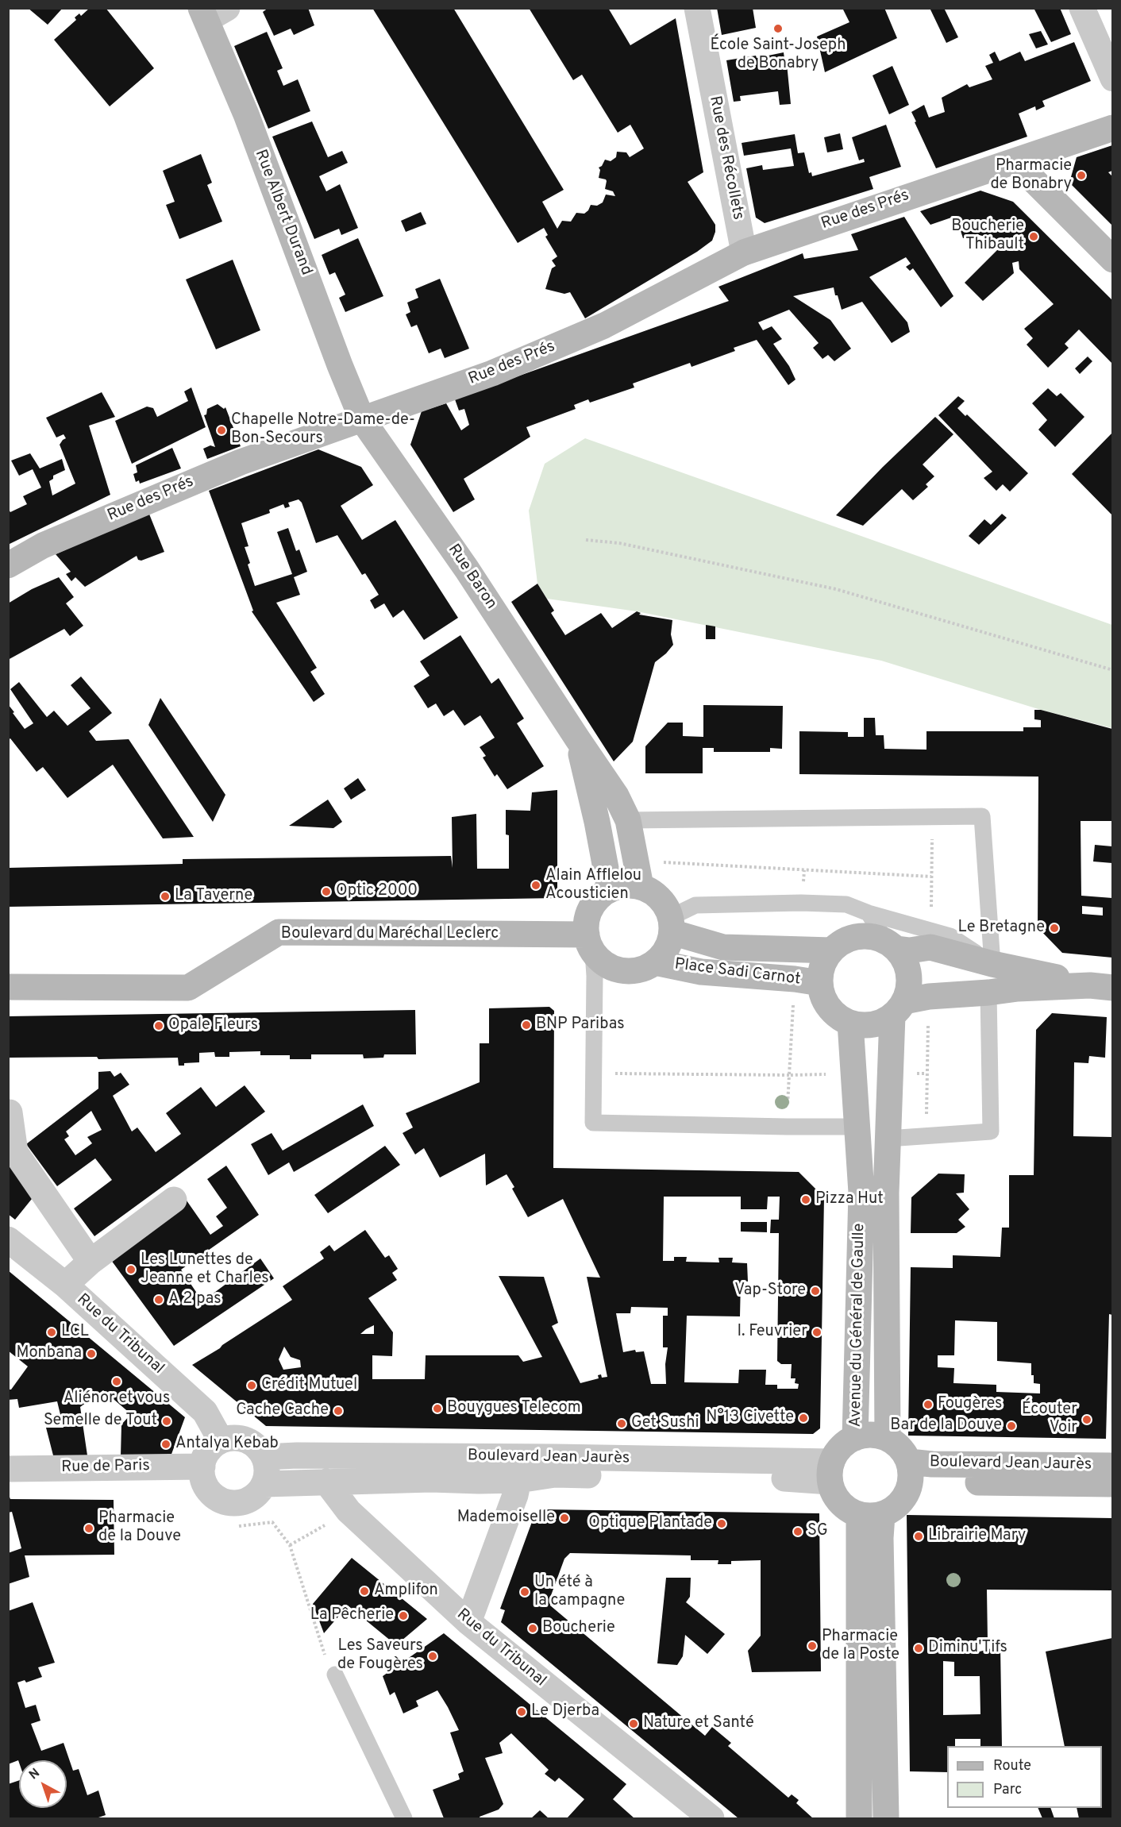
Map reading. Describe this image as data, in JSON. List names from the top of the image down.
{
  "streets": {
    "main road": [
      "Rue des Prés",
      "Rue Albert Durand",
      "Rue Baron",
      "Boulevard du Maréchal Leclerc",
      "Place Sadi Carnot",
      "Avenue du Général de Gaulle",
      "Boulevard Jean Jaurès"
    ],
    "street": ["Rue des Récollets", "Rue du Tribunal", "Rue de Paris"]
  },
  "crossings": [
    ["Rue des Récollets", "Rue des Prés"],
    ["Rue des Prés", "Rue Albert Durand"],
    ["Rue des Prés", "Rue Baron"],
    ["Rue Albert Durand", "Rue Baron"],
    ["Rue Baron", "Boulevard du Maréchal Leclerc"],
    ["Rue Baron", "Place Sadi Carnot"],
    ["Boulevard du Maréchal Leclerc", "Place Sadi Carnot"],
    ["Avenue du Général de Gaulle", "Boulevard Jean Jaurès"],
    ["Rue du Tribunal", "Boulevard Jean Jaurès"],
    ["Rue du Tribunal", "Rue de Paris"],
    ["Boulevard Jean Jaurès", "Rue de Paris"]
  ],
  "places": [
    "École Saint-Joseph de Bonabry",
    "Pharmacie de Bonabry",
    "Boucherie Thibault",
    "Chapelle Notre-Dame-de- Bon-Secours",
    "Alain Afflelou Acousticien",
    "Optic 2000",
    "La Taverne",
    "Le Bretagne",
    "BNP Paribas",
    "Opale Fleurs",
    "Pizza Hut",
    "Les Lunettes de Jeanne et Charles",
    "Vap-Store",
    "A 2 pas",
    "LCL",
    "I. Feuvrier",
    "Monbana",
    "Aliénor et vous",
    "Crédit Mutuel",
    "Fougères",
    "Bouygues Telecom",
    "Cache Cache",
    "N°13 Civette",
    "Écouter Voir",
    "Semelle de Tout",
    "Get Sushi",
    "Bar de la Douve",
    "Antalya Kebab",
    "Mademoiselle",
    "Optique Plantade",
    "Pharmacie de la Douve",
    "SG",
    "Librairie Mary",
    "Amplifon",
    "Un été à la campagne",
    "La Pêcherie",
    "Boucherie",
    "Pharmacie de la Poste",
    "Diminu'Tifs",
    "Les Saveurs de Fougères",
    "Le Djerba",
    "Nature et Santé"
  ],
  "legend": ["Route", "Parc"],
  "north": "top left"
}
